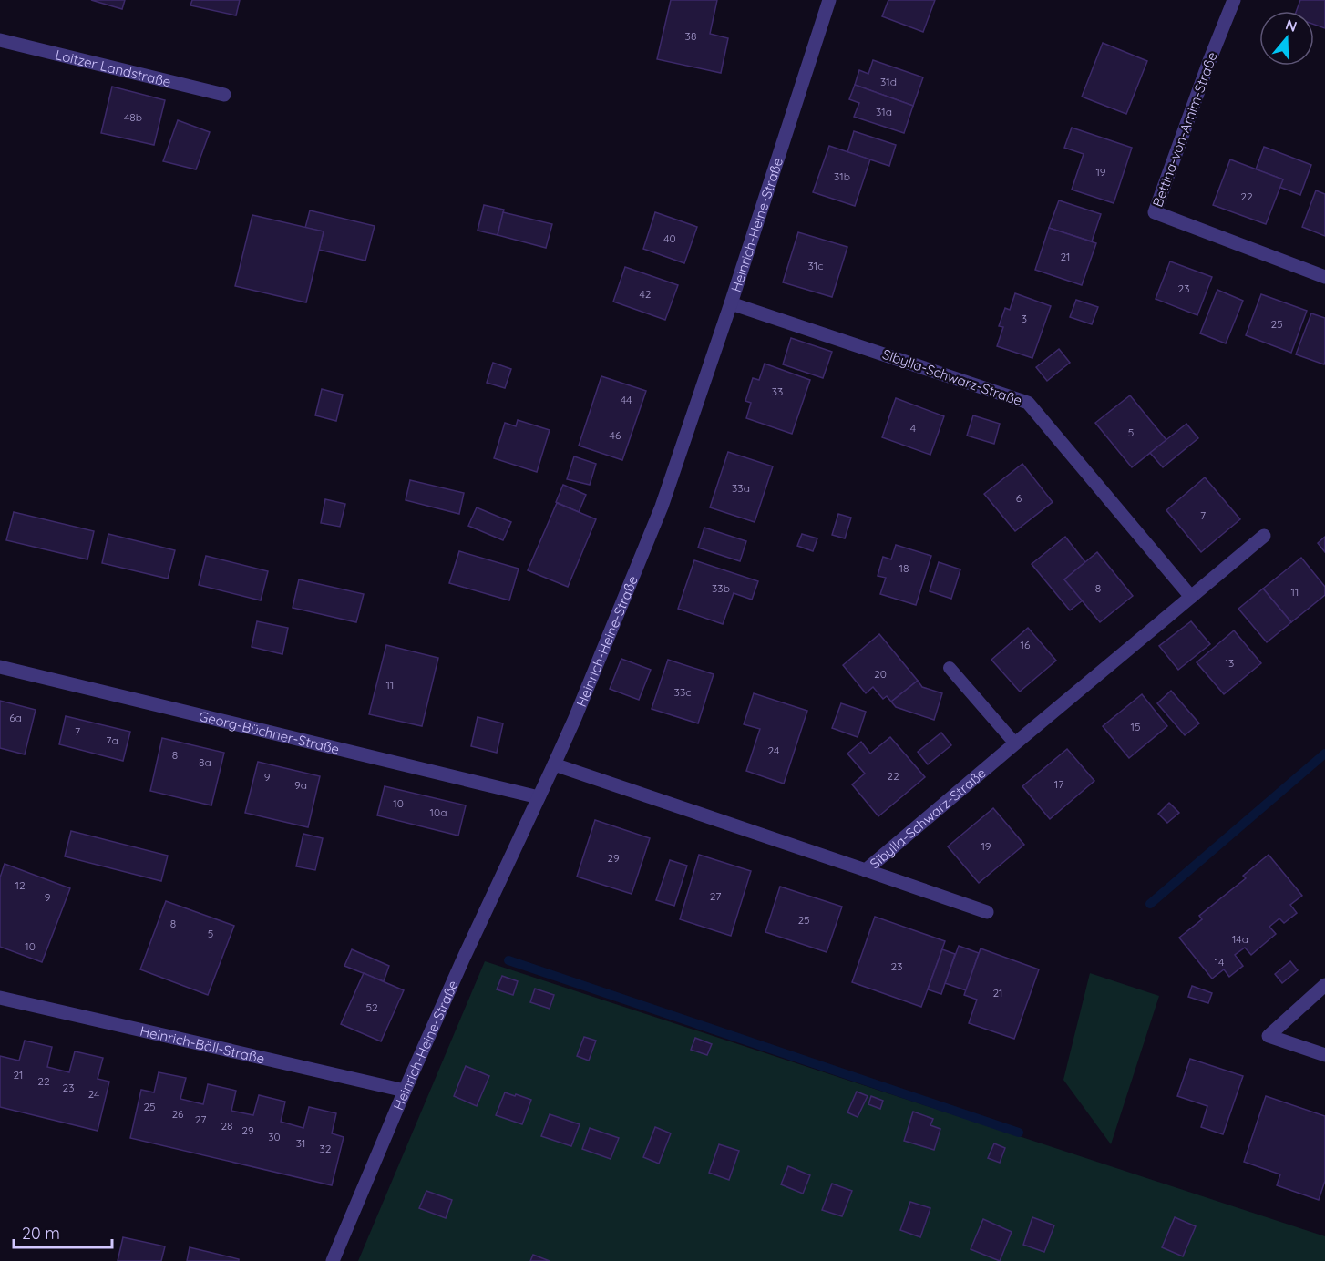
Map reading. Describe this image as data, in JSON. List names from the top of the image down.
{
  "streets": {
    "street": [
      "Loitzer Landstraße",
      "Bettina-von-Arnim-Straße",
      "Heinrich-Heine-Straße",
      "Sibylla-Schwarz-Straße",
      "Georg-Büchner-Straße",
      "Heinrich-Böll-Straße"
    ]
  },
  "crossings": [
    ["Heinrich-Heine-Straße", "Sibylla-Schwarz-Straße"],
    ["Heinrich-Heine-Straße", "Georg-Büchner-Straße"],
    ["Heinrich-Heine-Straße", "Heinrich-Böll-Straße"]
  ],
  "house_numbers": [
    "38",
    "31d",
    "31a",
    "48b",
    "19",
    "31b",
    "22",
    "40",
    "21",
    "31c",
    "23",
    "42",
    "3",
    "25",
    "33",
    "44",
    "4",
    "5",
    "46",
    "33a",
    "6",
    "7",
    "18",
    "33b",
    "8",
    "11",
    "16",
    "13",
    "20",
    "11",
    "33c",
    "6a",
    "15",
    "7",
    "7a",
    "24",
    "8",
    "8a",
    "22",
    "9",
    "17",
    "9a",
    "10",
    "10a",
    "19",
    "29",
    "12",
    "27",
    "9",
    "25",
    "8",
    "5",
    "14a",
    "10",
    "14",
    "23",
    "21",
    "52",
    "21",
    "22",
    "23",
    "24",
    "25",
    "26",
    "27",
    "28",
    "29",
    "30",
    "31",
    "32"
  ],
  "scale_bar": "20 m",
  "north": "top"
}
